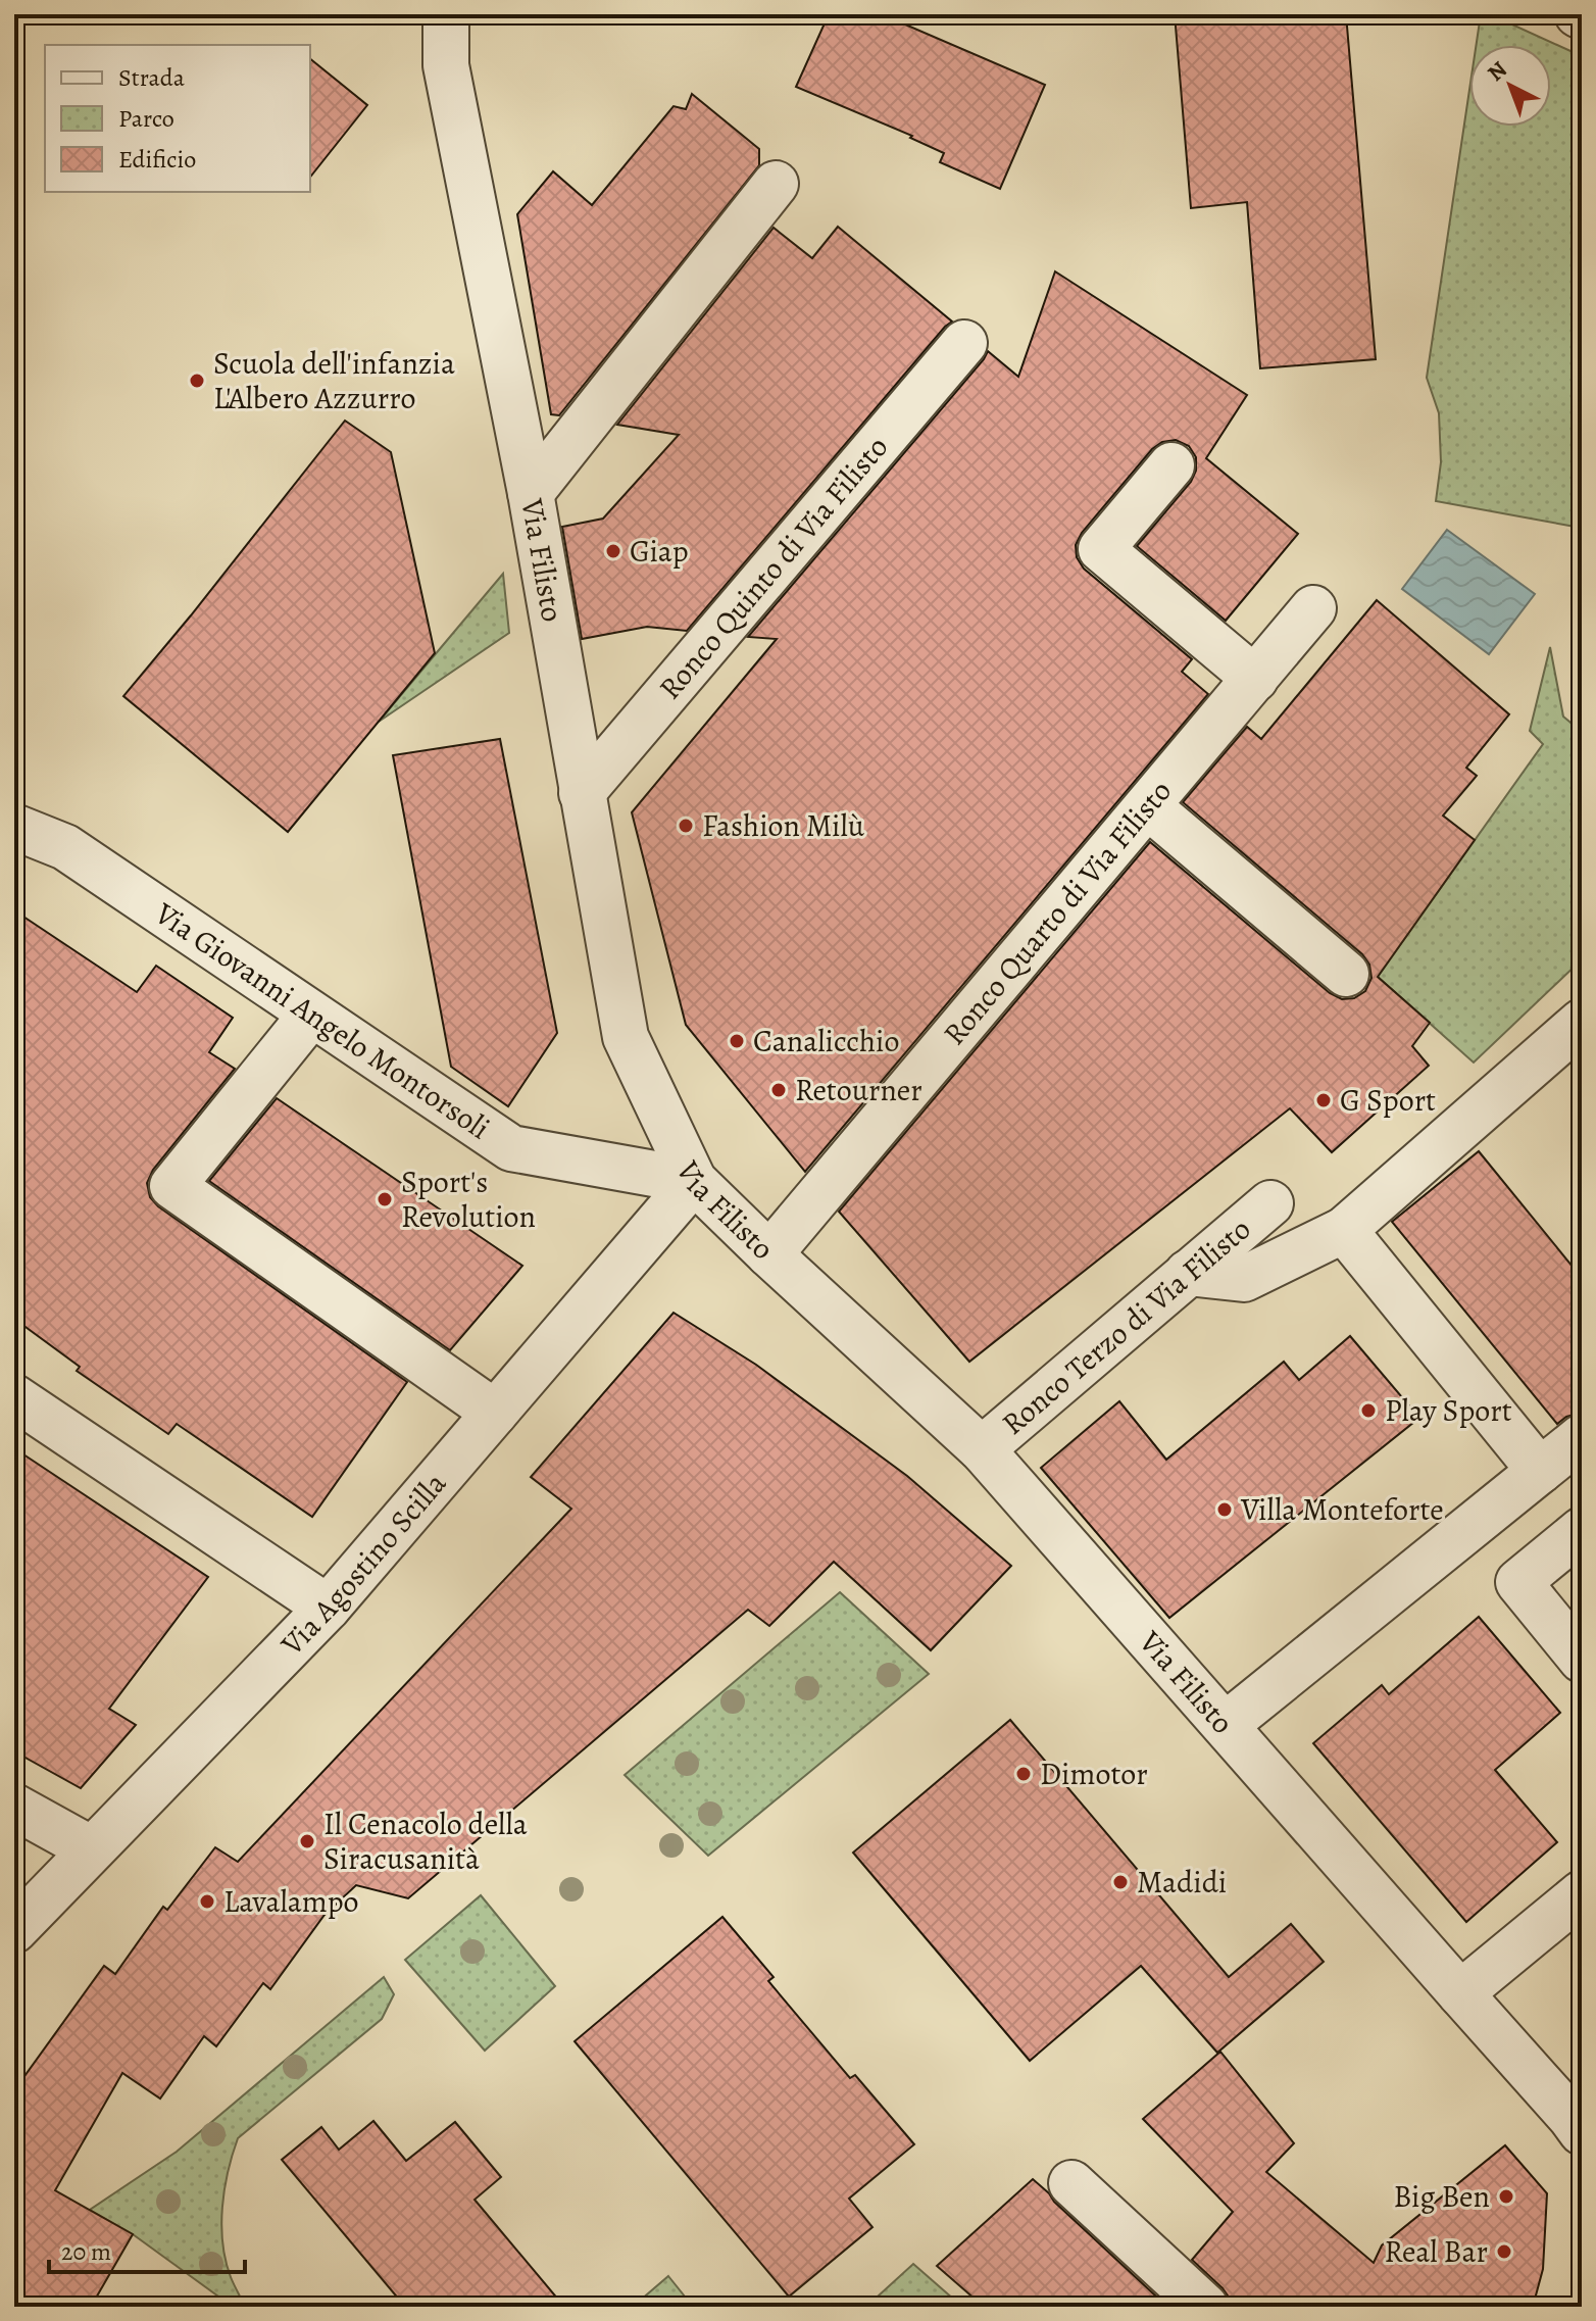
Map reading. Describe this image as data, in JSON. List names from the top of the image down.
{
  "streets": {
    "street": [
      "Via Filisto",
      "Ronco Quinto di Via Filisto",
      "Ronco Quarto di Via Filisto",
      "Via Giovanni Angelo Montorsoli",
      "Ronco Terzo di Via Filisto",
      "Via Agostino Scilla"
    ]
  },
  "crossings": [
    ["Via Filisto", "Ronco Quinto di Via Filisto"],
    ["Via Filisto", "Ronco Quarto di Via Filisto"],
    ["Via Filisto", "Via Giovanni Angelo Montorsoli"],
    ["Via Filisto", "Ronco Terzo di Via Filisto"],
    ["Via Filisto", "Via Agostino Scilla"],
    ["Via Giovanni Angelo Montorsoli", "Via Agostino Scilla"]
  ],
  "places": [
    "Scuola dell'infanzia L'Albero Azzurro",
    "Giap",
    "Fashion Milù",
    "Canalicchio",
    "Retourner",
    "G Sport",
    "Sport's Revolution",
    "Play Sport",
    "Villa Monteforte",
    "Dimotor",
    "Il Cenacolo della Siracusanità",
    "Madidi",
    "Lavalampo",
    "Big Ben",
    "Real Bar"
  ],
  "legend": ["Strada", "Parco", "Edificio"],
  "scale_bar": "20 m",
  "north": "top left"
}
